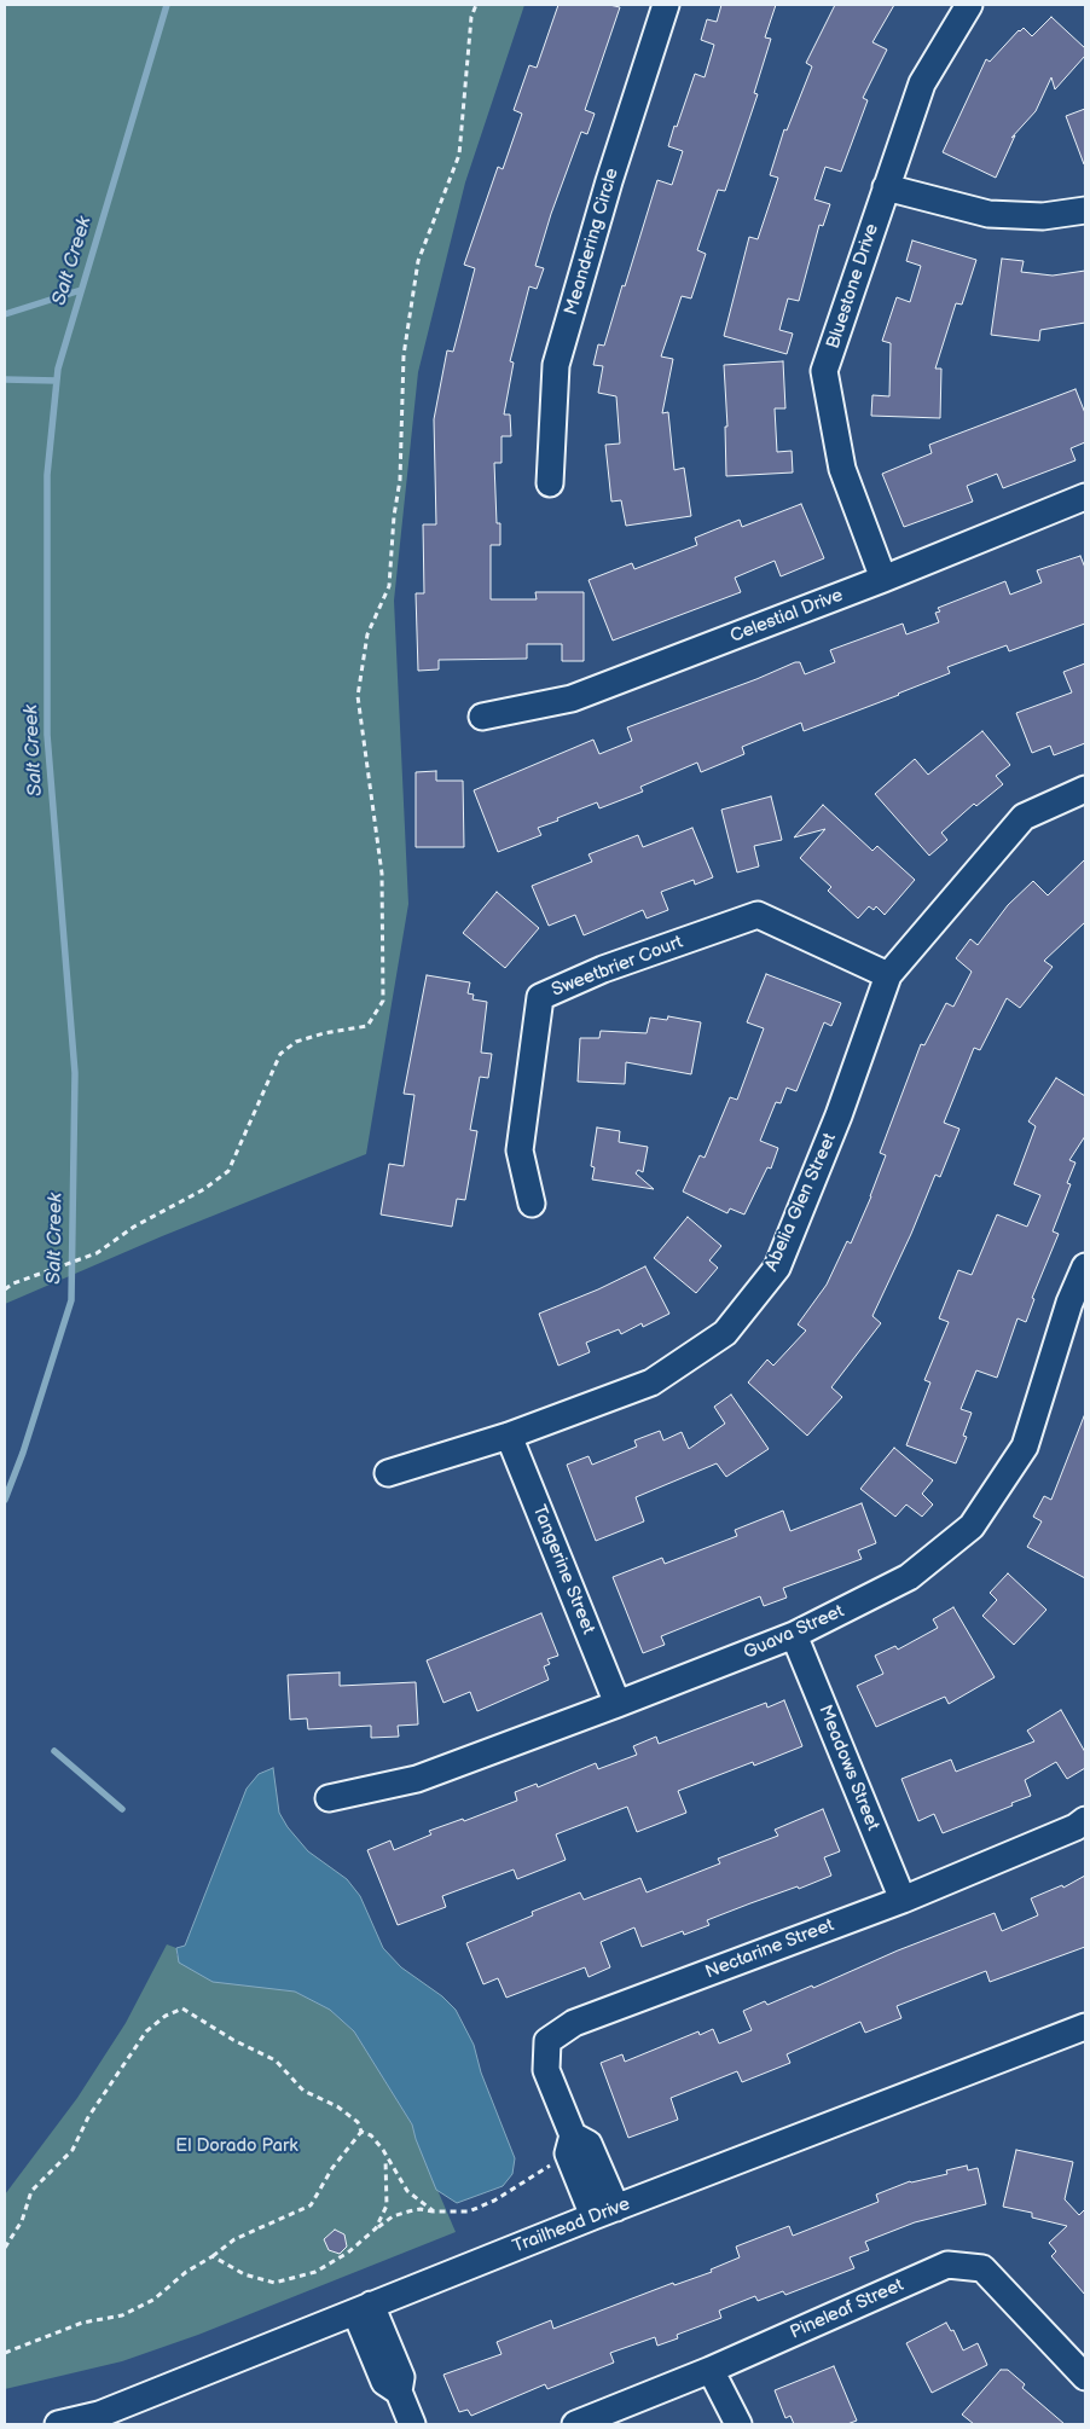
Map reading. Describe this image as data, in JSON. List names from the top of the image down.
{
  "streets": {
    "street": [
      "Meandering Circle",
      "Bluestone Drive",
      "Celestial Drive",
      "Sweetbrier Court",
      "Abelia Glen Street",
      "Tangerine Street",
      "Guava Street",
      "Meadows Street",
      "Nectarine Street",
      "Trailhead Drive",
      "Pineleaf Street"
    ]
  },
  "crossings": [
    ["Bluestone Drive", "Celestial Drive"],
    ["Sweetbrier Court", "Abelia Glen Street"],
    ["Abelia Glen Street", "Tangerine Street"],
    ["Tangerine Street", "Guava Street"],
    ["Guava Street", "Meadows Street"],
    ["Meadows Street", "Nectarine Street"],
    ["Nectarine Street", "Trailhead Drive"]
  ],
  "water": ["Salt Creek"],
  "parks": ["El Dorado Park"]
}
